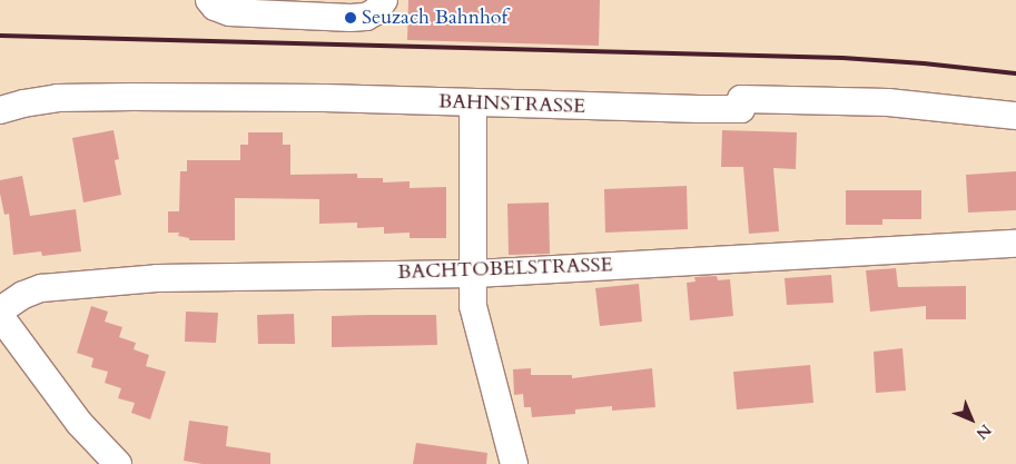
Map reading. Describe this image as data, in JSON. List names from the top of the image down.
{
  "streets": {
    "street": ["BAHNSTRASSE", "BACHTOBELSTRASSE"]
  },
  "places": ["Seuzach Bahnhof"],
  "north": "bottom right"
}
